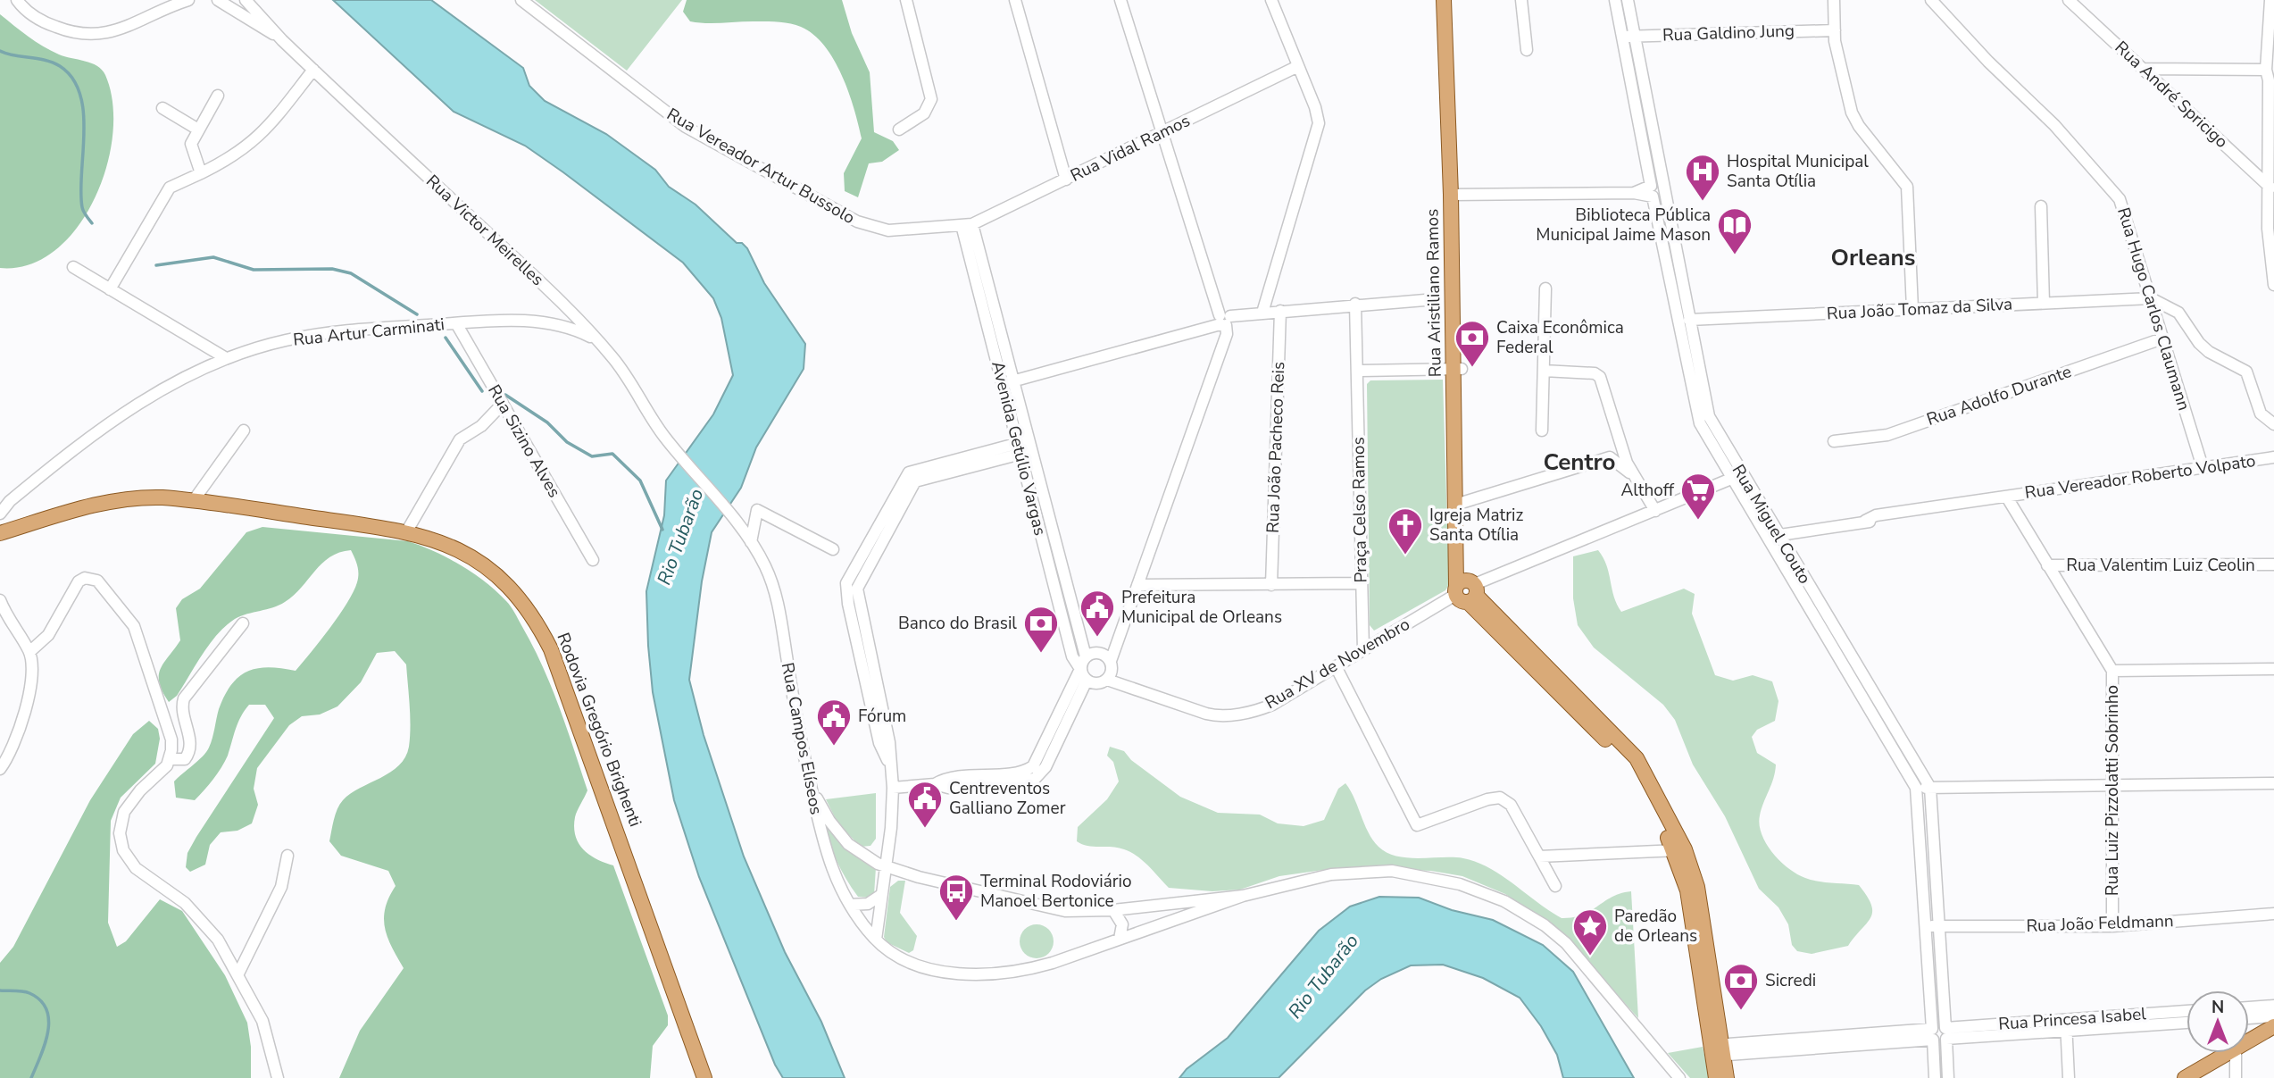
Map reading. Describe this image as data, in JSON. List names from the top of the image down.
{
  "streets": {
    "main road": ["Rua Aristiliano Ramos", "Rodovia Gregório Brighenti"],
    "street": [
      "Rua Galdino Jung",
      "Rua André Spricigo",
      "Rua Vidal Ramos",
      "Rua Vereador Artur Bussolo",
      "Rua Victor Meirelles",
      "Rua João Tomaz da Silva",
      "Rua Hugo Carlos Claumann",
      "Rua Artur Carminati",
      "Rua Adolfo Durante",
      "Rua Sizino Alves",
      "Rua João Pacheco Reis",
      "Avenida Getúlio Vargas",
      "Rua Vereador Roberto Volpato",
      "Praça Celso Ramos",
      "Rua Miguel Couto",
      "Rua Valentim Luiz Ceolin",
      "Rua XV de Novembro",
      "Rua Campos Elíseos",
      "Rua Luiz Pizzolatti Sobrinho",
      "Rua João Feldmann",
      "Rua Princesa Isabel"
    ]
  },
  "crossings": [
    ["Rua Galdino Jung", "Rua Miguel Couto"],
    ["Rua Vidal Ramos", "Rua Vereador Artur Bussolo"],
    ["Rua Vidal Ramos", "Avenida Getúlio Vargas"],
    ["Rua Vereador Artur Bussolo", "Avenida Getúlio Vargas"],
    ["Rua Victor Meirelles", "Rua Artur Carminati"],
    ["Rua Victor Meirelles", "Rua Campos Elíseos"],
    ["Rua Aristiliano Ramos", "Rua XV de Novembro"],
    ["Rua João Tomaz da Silva", "Rua Hugo Carlos Claumann"],
    ["Rua João Tomaz da Silva", "Rua Miguel Couto"],
    ["Rua Hugo Carlos Claumann", "Rua Adolfo Durante"],
    ["Rua Hugo Carlos Claumann", "Rua Vereador Roberto Volpato"],
    ["Rua Artur Carminati", "Rua Sizino Alves"],
    ["Avenida Getúlio Vargas", "Rua XV de Novembro"],
    ["Rua Vereador Roberto Volpato", "Rua Miguel Couto"],
    ["Rua Vereador Roberto Volpato", "Rua Luiz Pizzolatti Sobrinho"],
    ["Praça Celso Ramos", "Rua XV de Novembro"],
    ["Rua Miguel Couto", "Rua XV de Novembro"],
    ["Rua Miguel Couto", "Rua João Feldmann"],
    ["Rua Miguel Couto", "Rua Princesa Isabel"],
    ["Rua Valentim Luiz Ceolin", "Rua Luiz Pizzolatti Sobrinho"],
    ["Rua Luiz Pizzolatti Sobrinho", "Rua João Feldmann"]
  ],
  "districts": ["Orleans", "Centro"],
  "water": ["Rio Tubarão"],
  "places": {
    "hospital": ["Hospital Municipal Santa Otília"],
    "library": ["Biblioteca Pública Municipal Jaime Mason"],
    "bank": ["Caixa Econômica Federal", "Banco do Brasil", "Sicredi"],
    "supermarket": ["Althoff"],
    "church": ["Igreja Matriz Santa Otília"],
    "public building": ["Prefeitura Municipal de Orleans", "Fórum", "Centreventos Galliano Zomer"],
    "bus stop": ["Terminal Rodoviário Manoel Bertonice"],
    "place": ["Paredão de Orleans"]
  },
  "north": "top"
}
